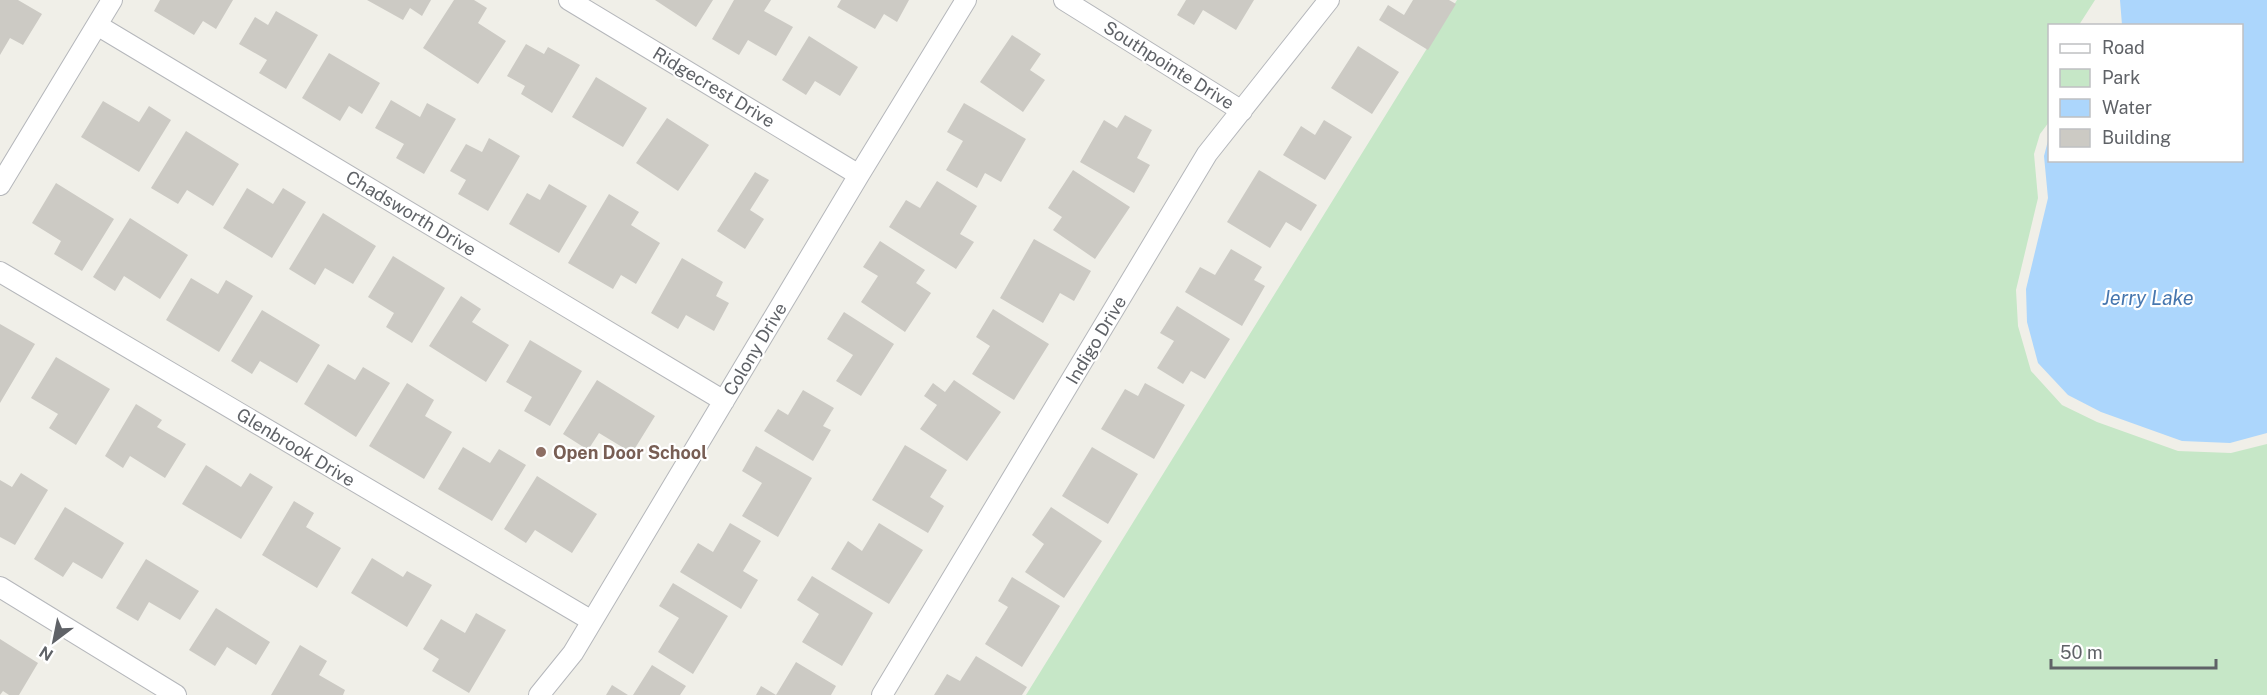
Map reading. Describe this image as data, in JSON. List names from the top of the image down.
{
  "streets": {
    "street": [
      "Southpointe Drive",
      "Ridgecrest Drive",
      "Chadsworth Drive",
      "Indigo Drive",
      "Colony Drive",
      "Glenbrook Drive"
    ]
  },
  "crossings": [
    ["Southpointe Drive", "Indigo Drive"],
    ["Ridgecrest Drive", "Colony Drive"],
    ["Chadsworth Drive", "Colony Drive"],
    ["Colony Drive", "Glenbrook Drive"]
  ],
  "water": ["Jerry Lake"],
  "places": ["Open Door School"],
  "legend": [
    "Road",
    "Park",
    "Water",
    "Building"
  ],
  "scale_bar": "50 m",
  "north": "bottom left"
}
